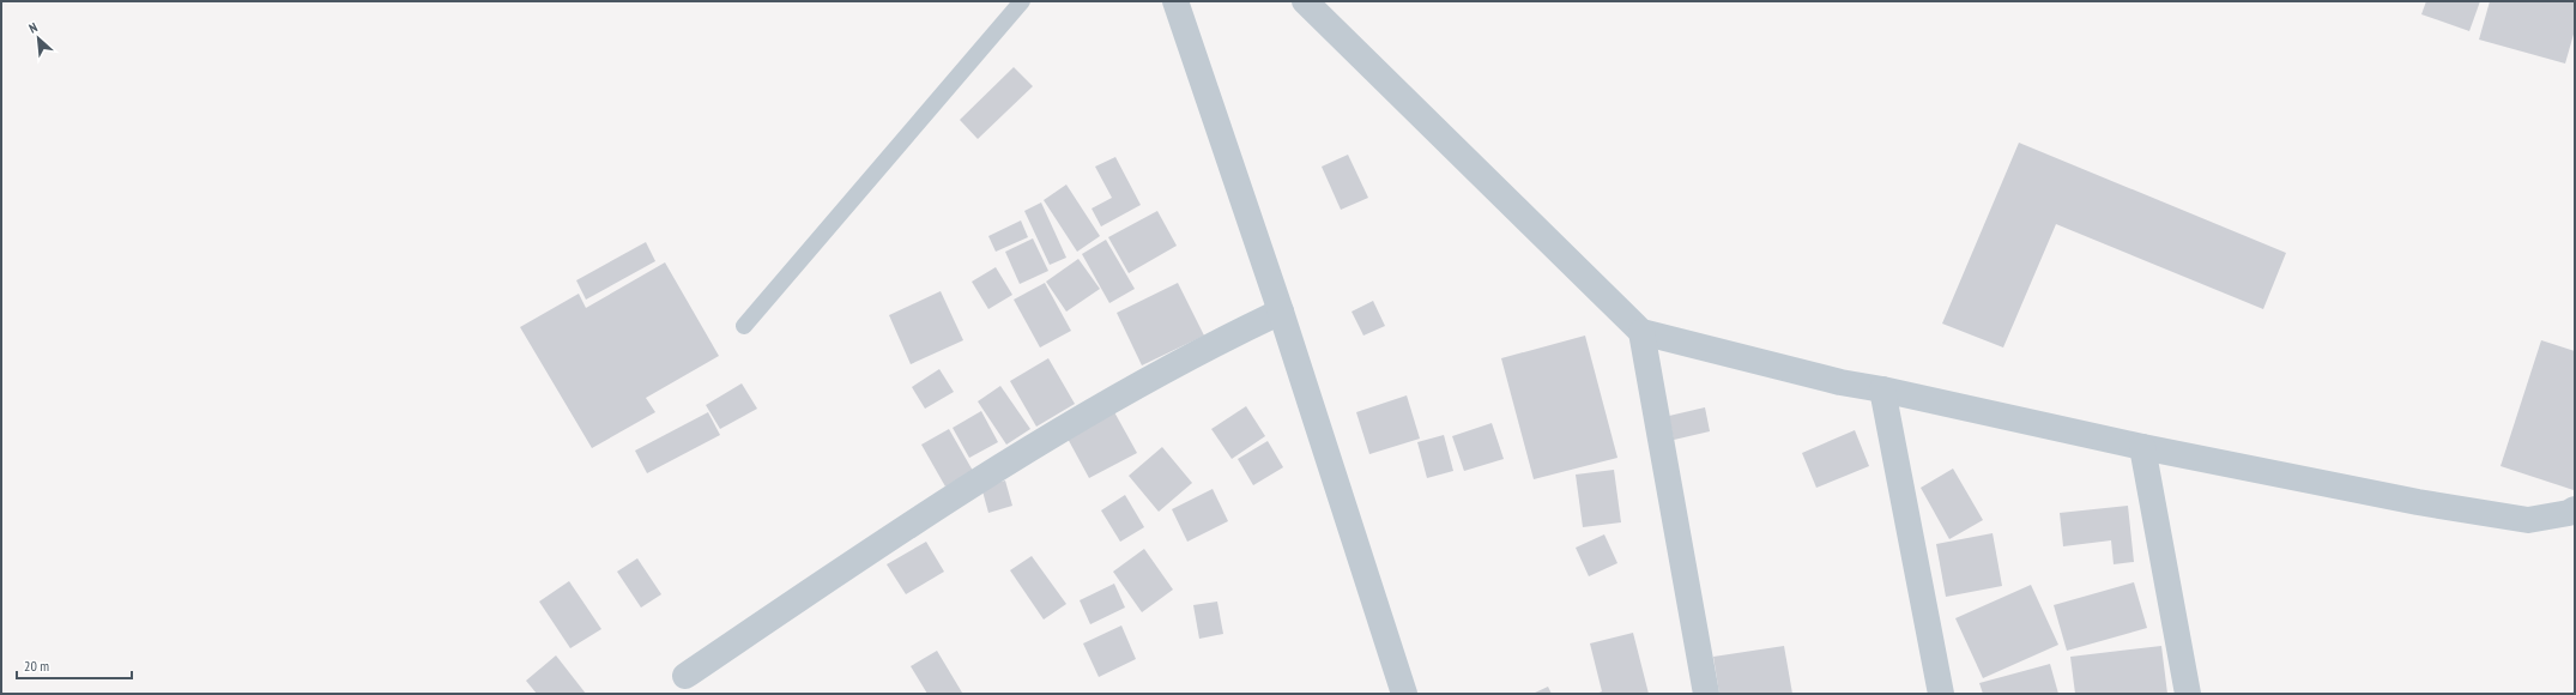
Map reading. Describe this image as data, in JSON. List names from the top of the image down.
{
  "scale_bar": "20 m",
  "north": "top left"
}
